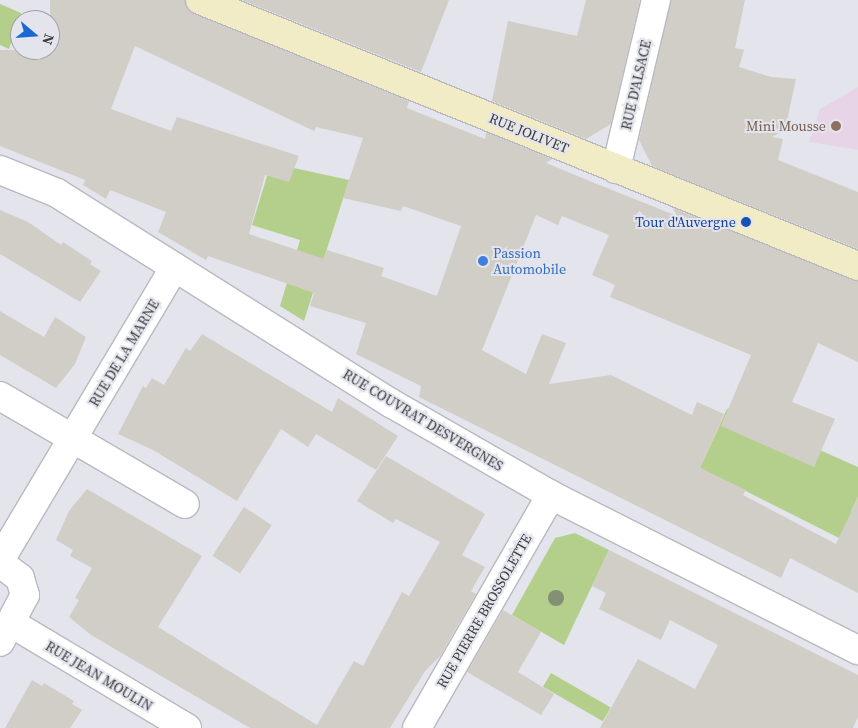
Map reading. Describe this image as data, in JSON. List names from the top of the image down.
{
  "streets": {
    "street": [
      "RUE D'ALSACE",
      "RUE JOLIVET",
      "RUE DE LA MARNE",
      "RUE COUVRAT DESVERGNES",
      "RUE PIERRE BROSSOLETTE",
      "RUE JEAN MOULIN"
    ]
  },
  "crossings": [
    ["RUE D'ALSACE", "RUE JOLIVET"],
    ["RUE DE LA MARNE", "RUE COUVRAT DESVERGNES"],
    ["RUE COUVRAT DESVERGNES", "RUE PIERRE BROSSOLETTE"]
  ],
  "places": ["Mini Mousse", "Tour d'Auvergne", "Passion Automobile"],
  "north": "right"
}
